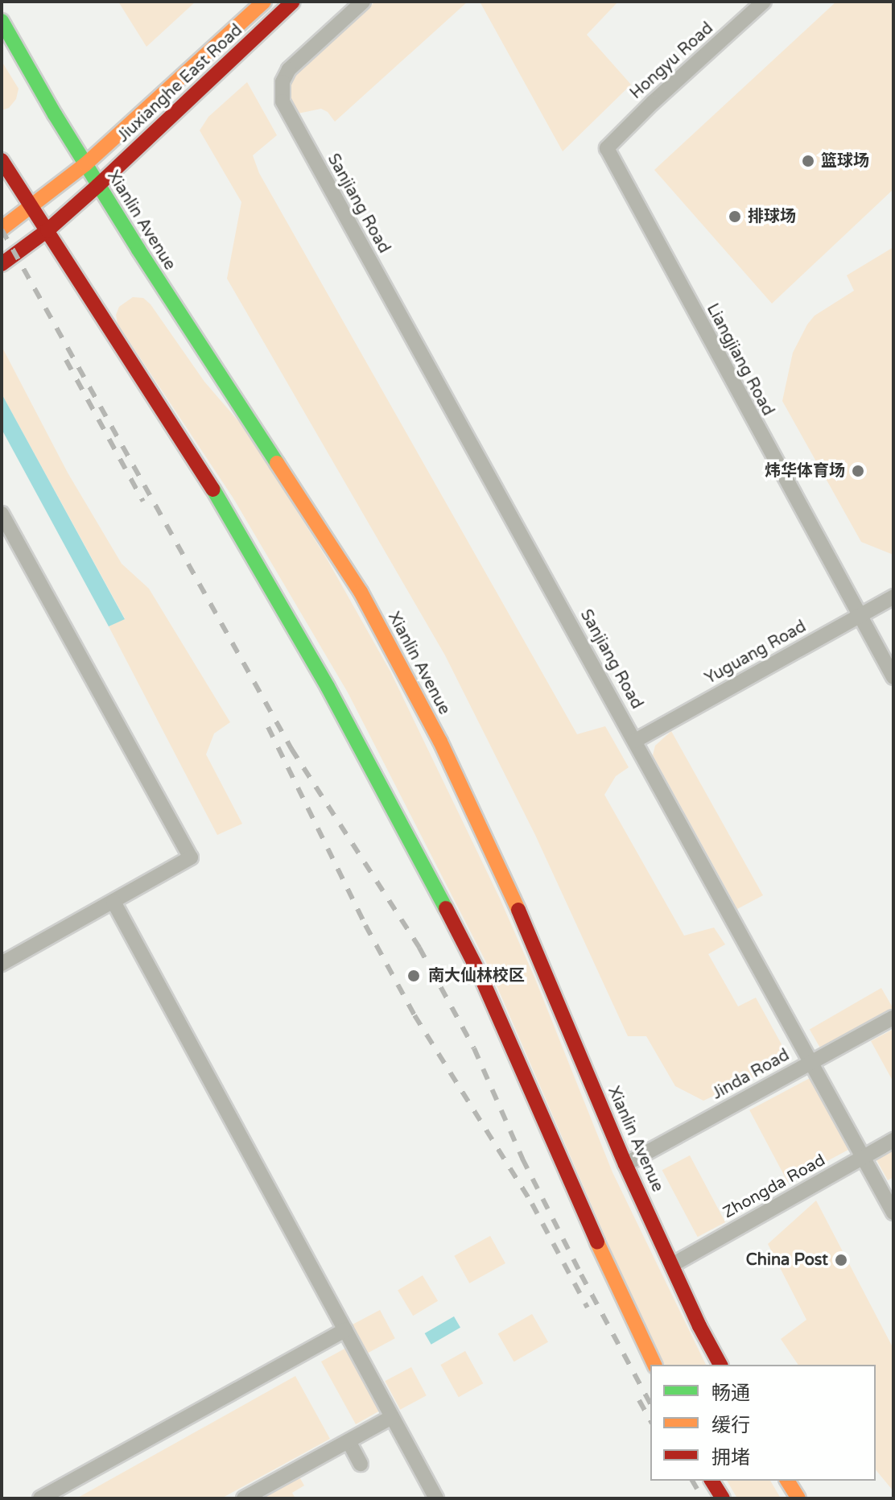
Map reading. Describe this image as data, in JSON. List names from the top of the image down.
{
  "streets": {
    "main road": ["Jiuxianghe East Road", "Xianlin Avenue"],
    "street": [
      "Hongyu Road",
      "Sanjiang Road",
      "Liangjiang Road",
      "Yuguang Road",
      "Jinda Road",
      "Zhongda Road"
    ]
  },
  "crossings": [
    ["Hongyu Road", "Liangjiang Road"],
    ["Jiuxianghe East Road", "Xianlin Avenue"],
    ["Sanjiang Road", "Yuguang Road"],
    ["Sanjiang Road", "Jinda Road"],
    ["Sanjiang Road", "Zhongda Road"],
    ["Xianlin Avenue", "Jinda Road"],
    ["Xianlin Avenue", "Zhongda Road"],
    ["Liangjiang Road", "Yuguang Road"]
  ],
  "places": [
    "篮球场",
    "排球场",
    "炜华体育场",
    "南大仙林校区",
    "China Post"
  ],
  "legend": ["畅通", "缓行", "拥堵"]
}
